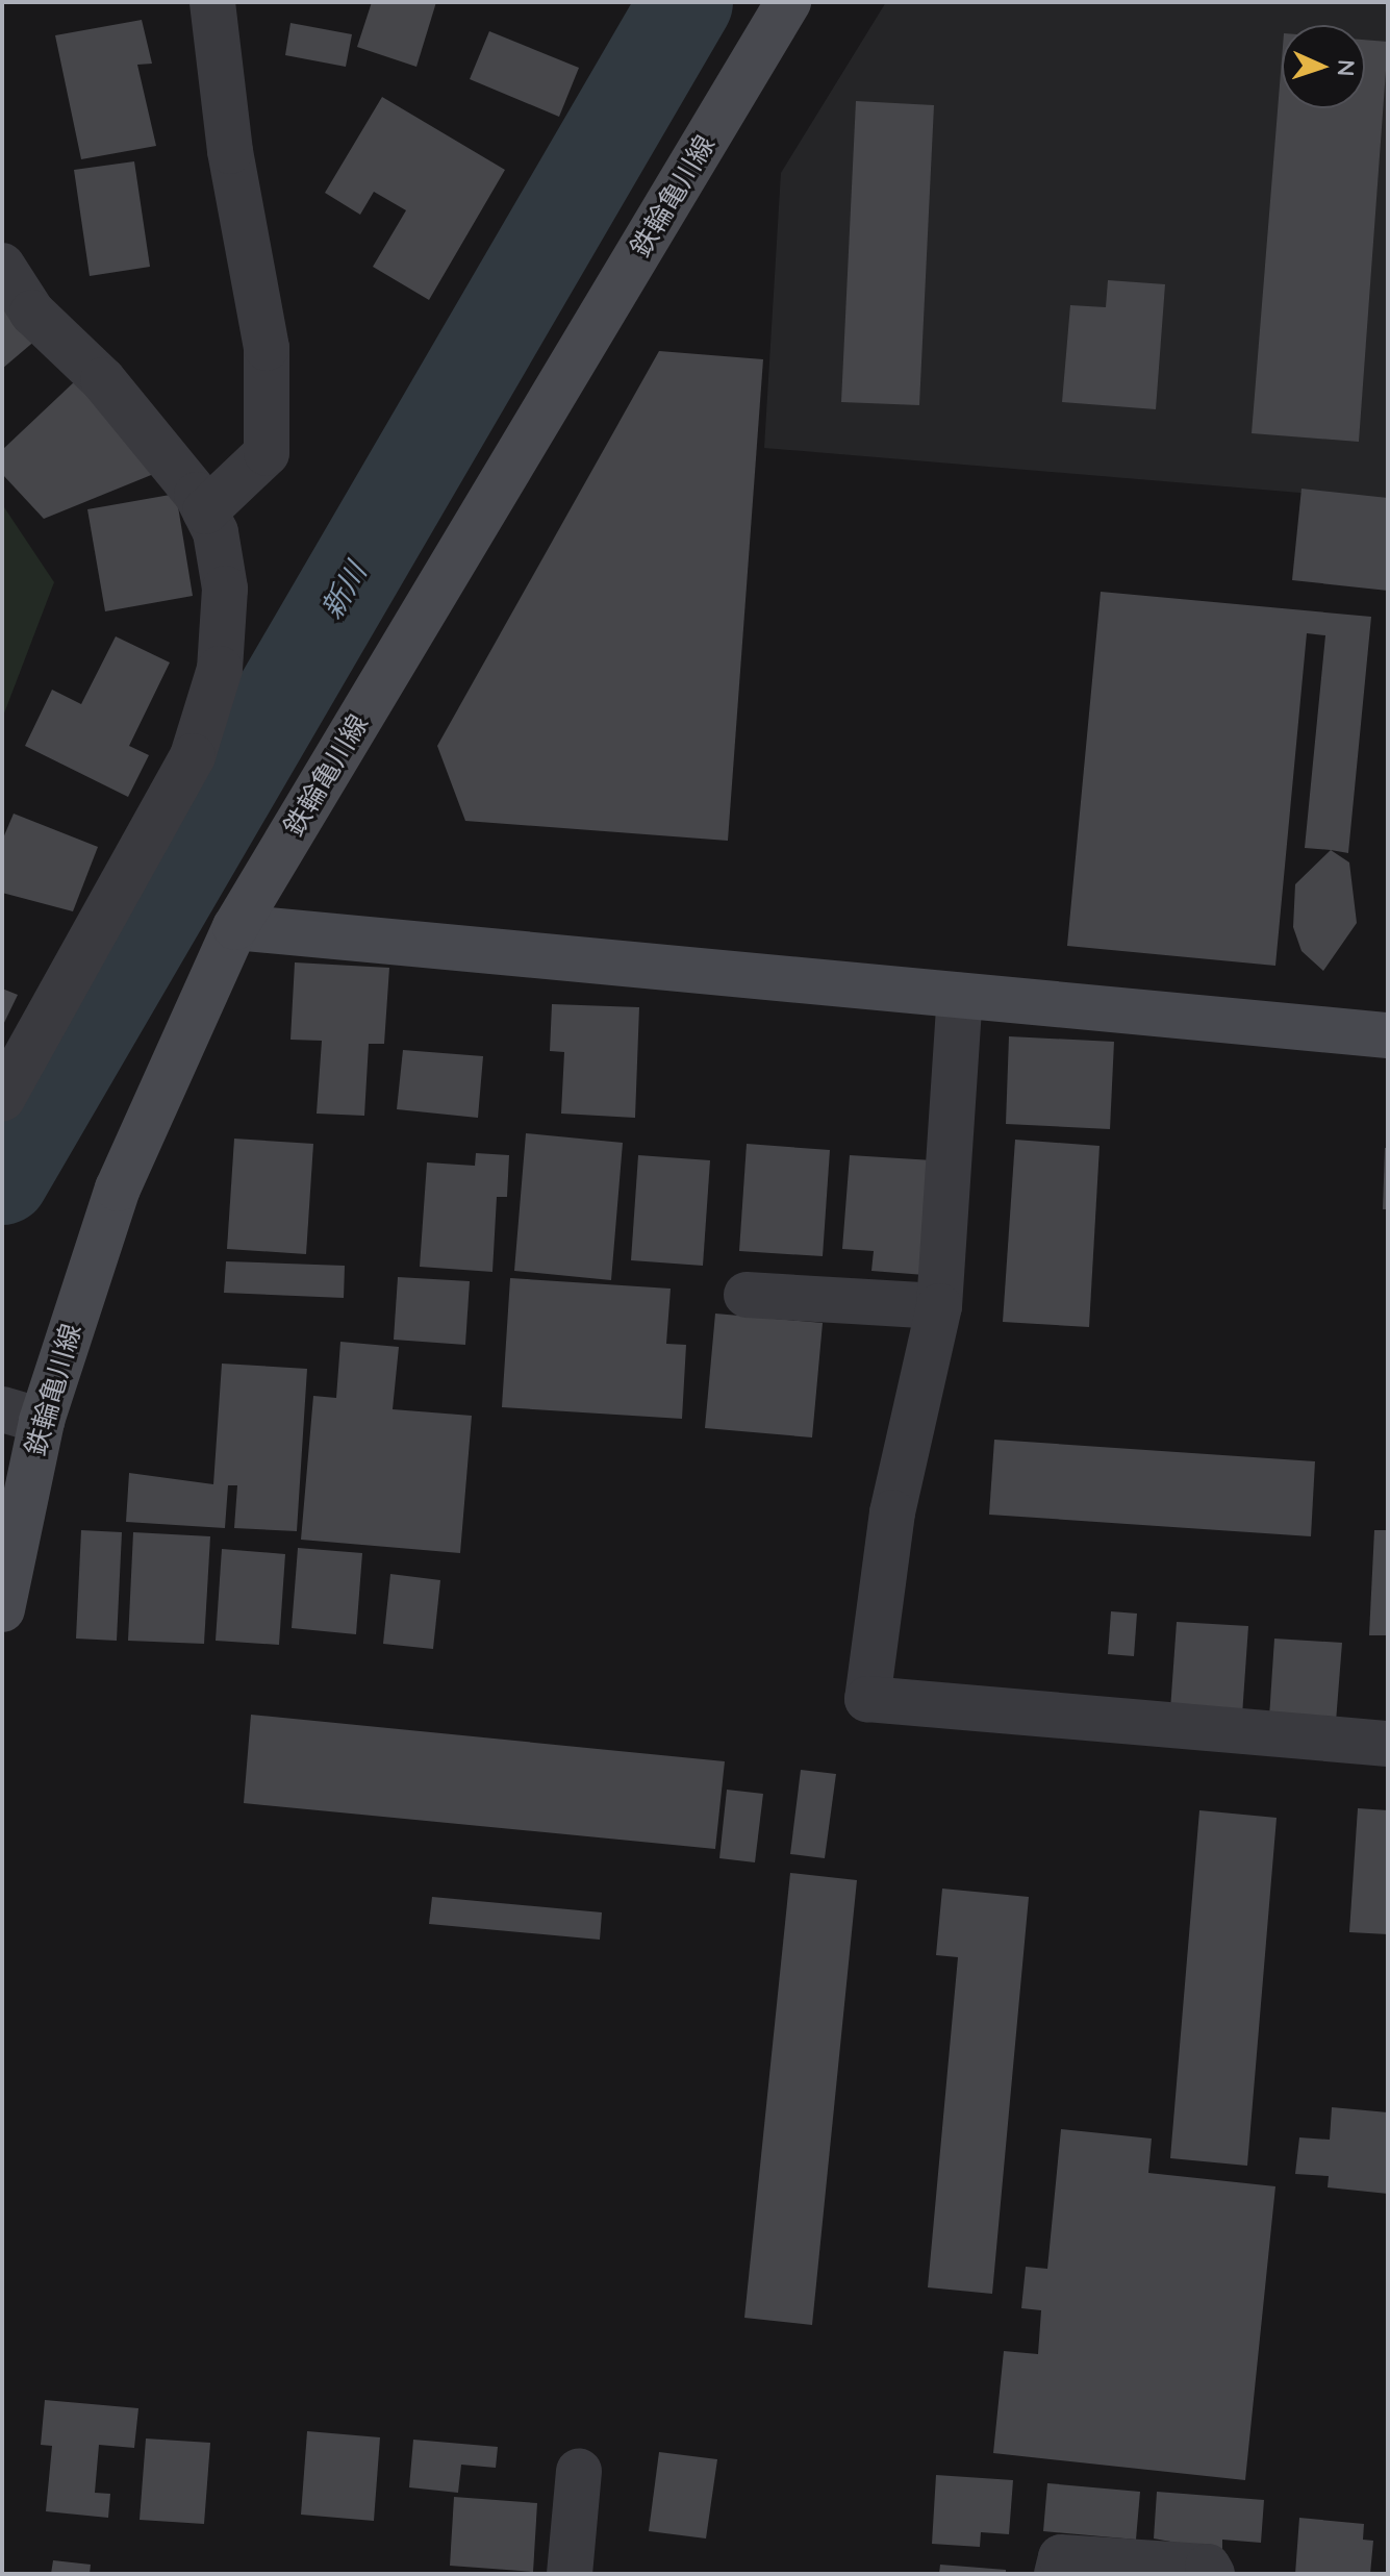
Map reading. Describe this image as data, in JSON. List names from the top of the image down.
{
  "streets": {
    "main road": ["鉄輪亀川線"]
  },
  "water": ["新川"],
  "north": "right"
}
